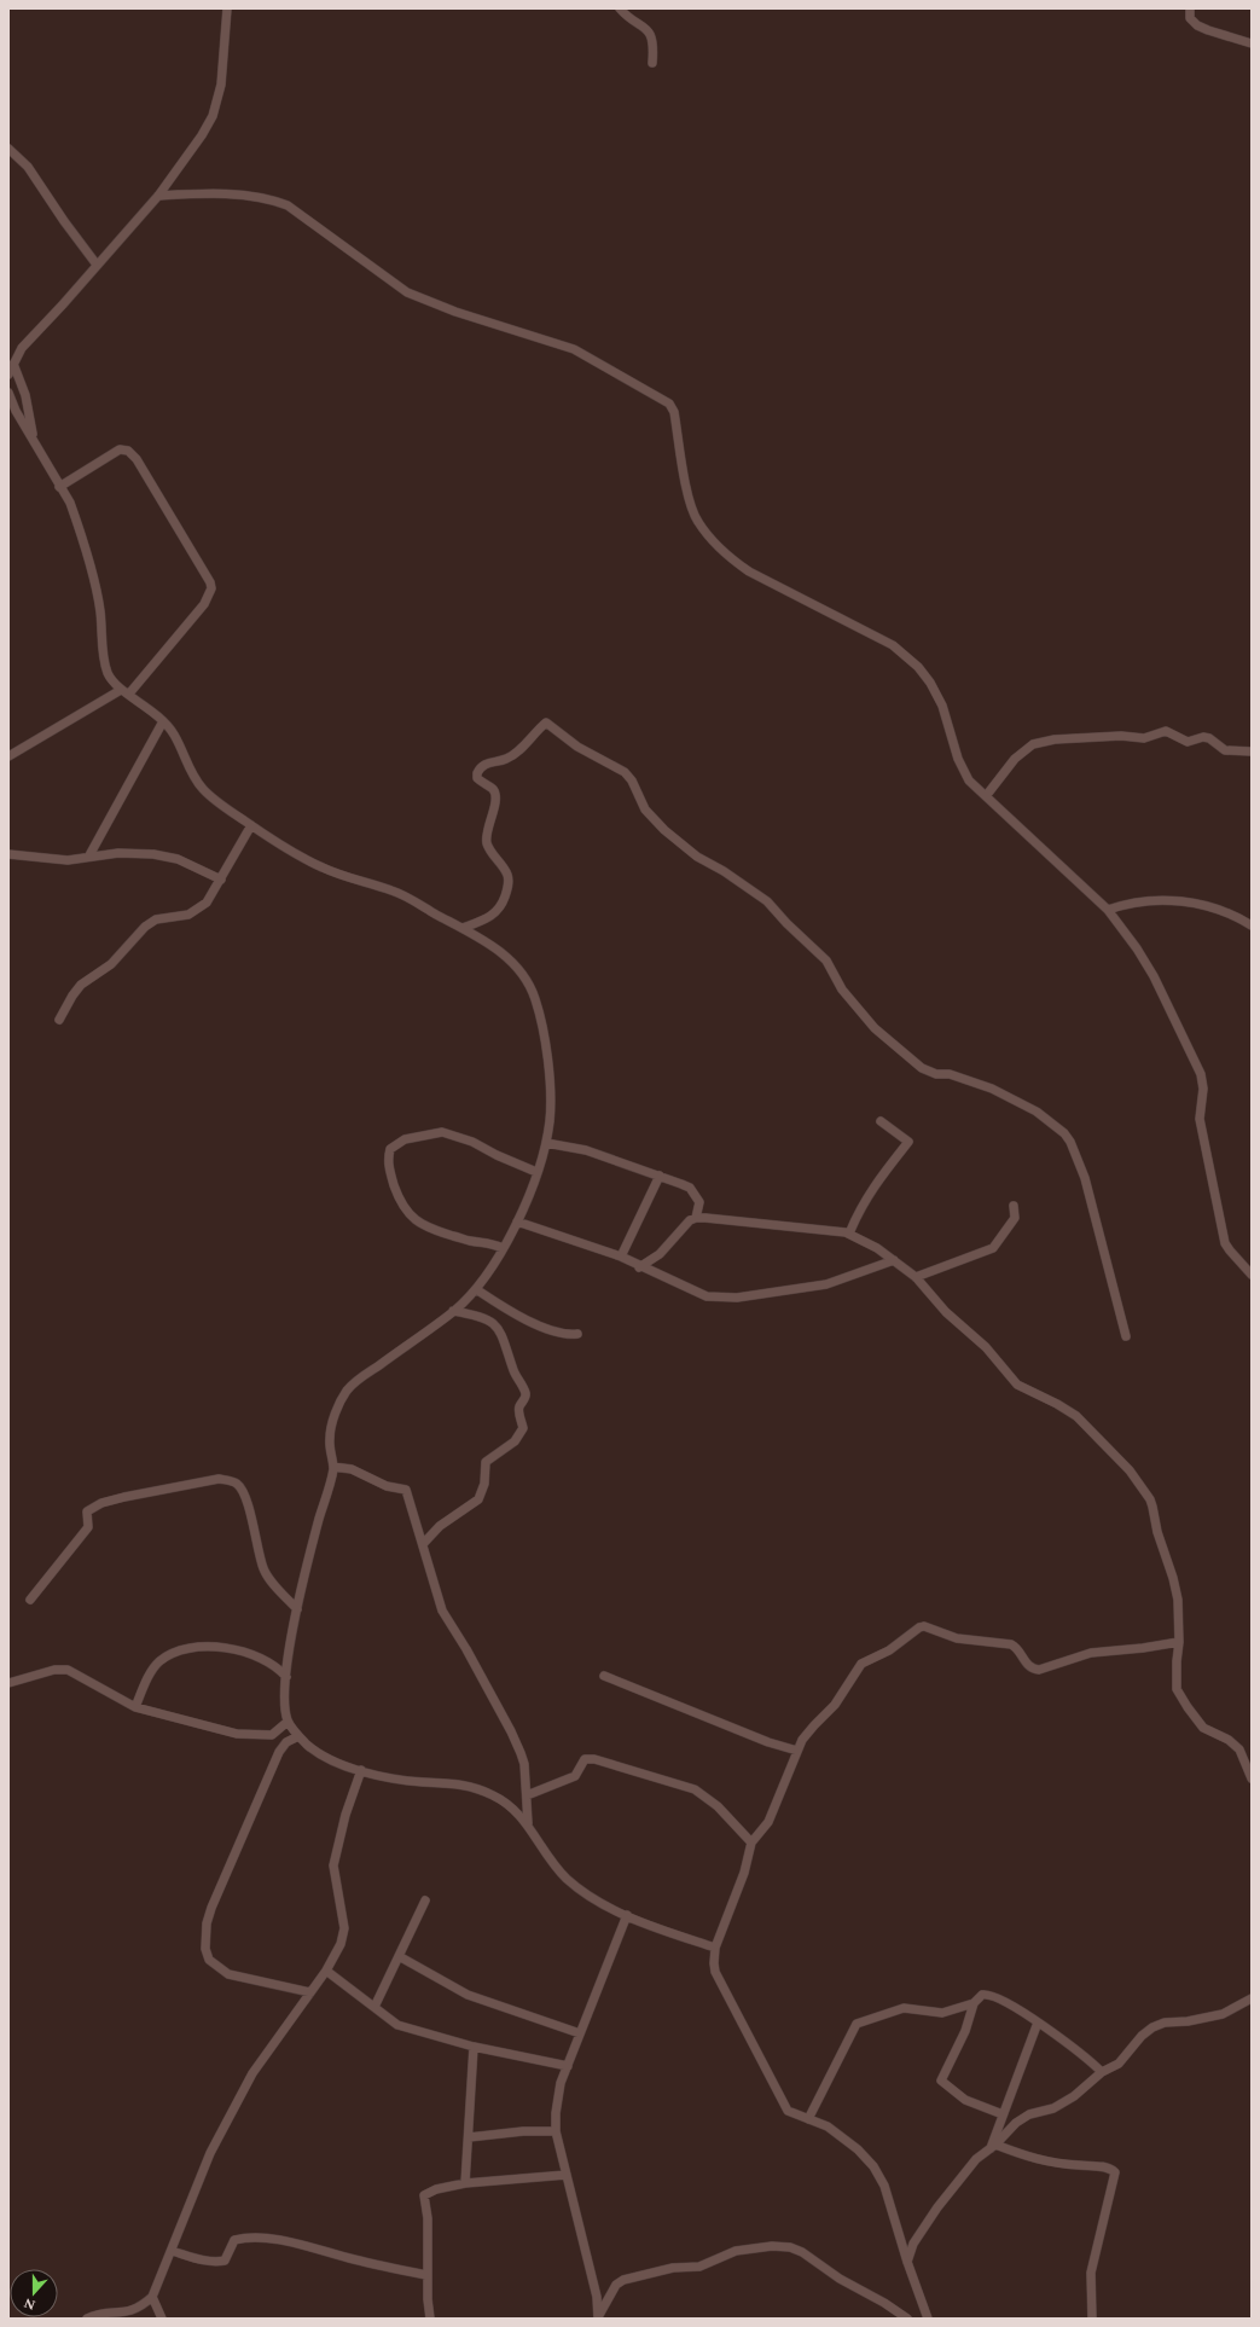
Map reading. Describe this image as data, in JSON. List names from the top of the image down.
{
  "north": "bottom"
}
